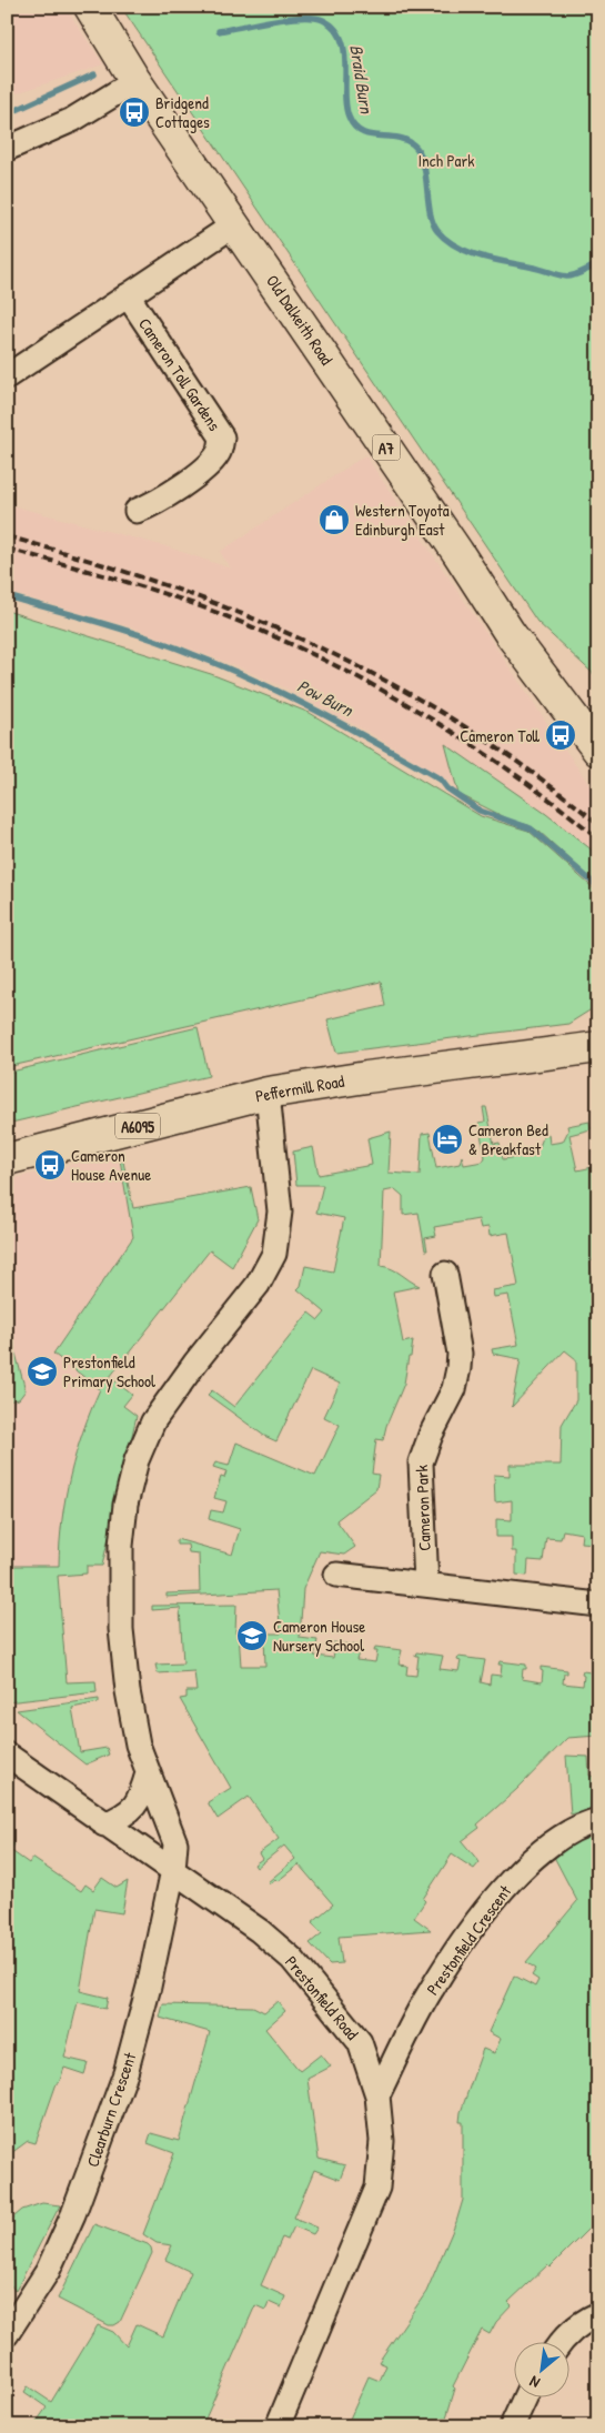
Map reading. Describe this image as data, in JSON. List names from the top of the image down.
{
  "streets": {
    "main road": [
      "Old Dalkeith Road",
      "A7",
      "Peffermill Road",
      "A6095"
    ],
    "street": [
      "Cameron Toll Gardens",
      "Cameron Park",
      "Prestonfield Crescent",
      "Prestonfield Road",
      "Clearburn Crescent"
    ]
  },
  "crossings": [
    ["Prestonfield Crescent", "Prestonfield Road"],
    ["Prestonfield Road", "Clearburn Crescent"]
  ],
  "water": ["Braid Burn", "Pow Burn"],
  "parks": ["Inch Park"],
  "places": {
    "bus stop": ["Bridgend Cottages", "Cameron Toll", "Cameron House Avenue"],
    "shop": ["Western Toyota Edinburgh East"],
    "hotel": ["Cameron Bed & Breakfast"],
    "school or university": ["Prestonfield Primary School", "Cameron House Nursery School"]
  },
  "north": "bottom left"
}
